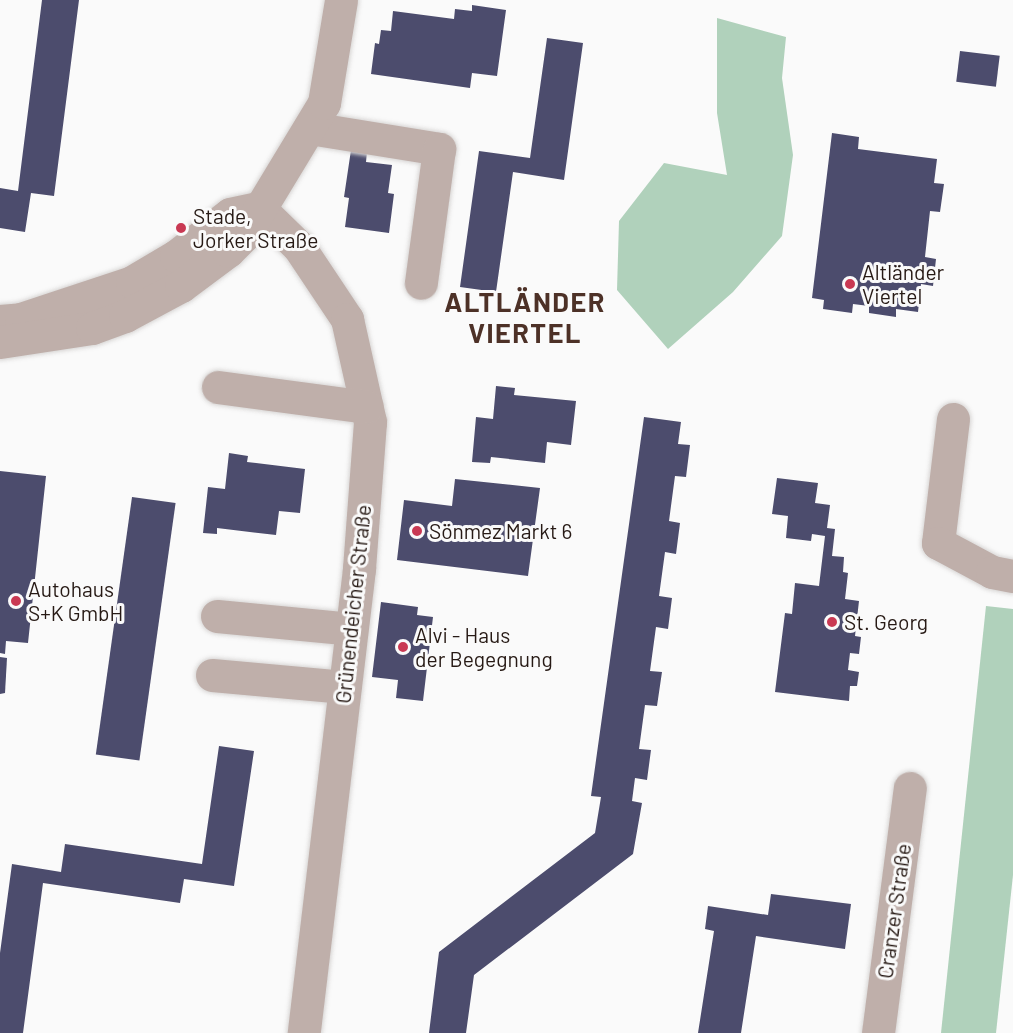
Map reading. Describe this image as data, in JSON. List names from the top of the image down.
{
  "streets": {
    "street": ["Grünendeicher Straße", "Cranzer Straße"]
  },
  "districts": ["ALTLÄNDER VIERTEL"],
  "places": [
    "Stade, Jorker Straße",
    "Altländer Viertel",
    "Sönmez Markt 6",
    "Autohaus S+K GmbH",
    "St. Georg",
    "Alvi - Haus der Begegnung"
  ]
}
